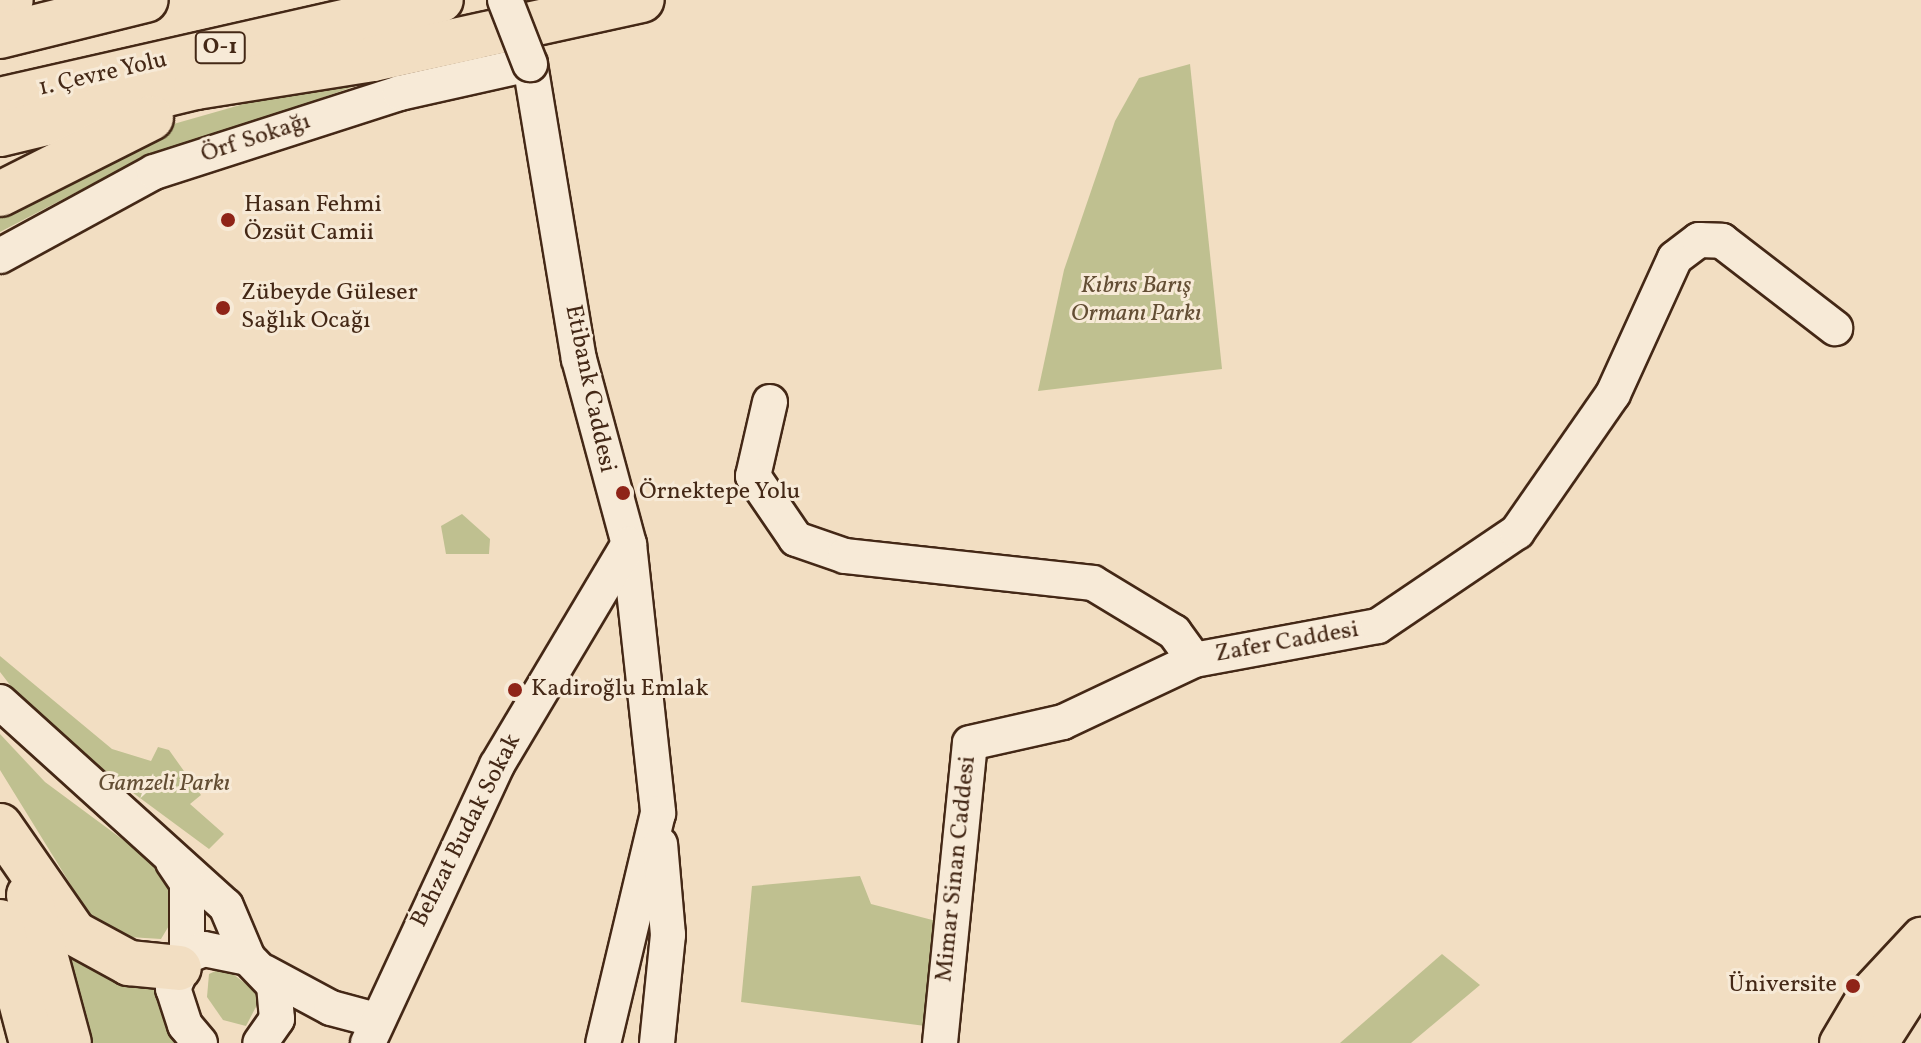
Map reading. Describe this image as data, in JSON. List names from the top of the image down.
{
  "streets": {
    "highway": ["O-1", "1. Çevre Yolu"],
    "street": [
      "Örf Sokağı",
      "Etibank Caddesi",
      "Zafer Caddesi",
      "Behzat Budak Sokak",
      "Mimar Sinan Caddesi"
    ]
  },
  "crossings": [
    ["Örf Sokağı", "Etibank Caddesi"],
    ["Etibank Caddesi", "Behzat Budak Sokak"],
    ["Zafer Caddesi", "Mimar Sinan Caddesi"]
  ],
  "parks": ["Kıbrıs Barış Ormanı Parkı", "Gamzeli Parkı"],
  "places": [
    "Hasan Fehmi Özsüt Camii",
    "Zübeyde Güleser Sağlık Ocağı",
    "Örnektepe Yolu",
    "Kadiroğlu Emlak",
    "Üniversite"
  ]
}
